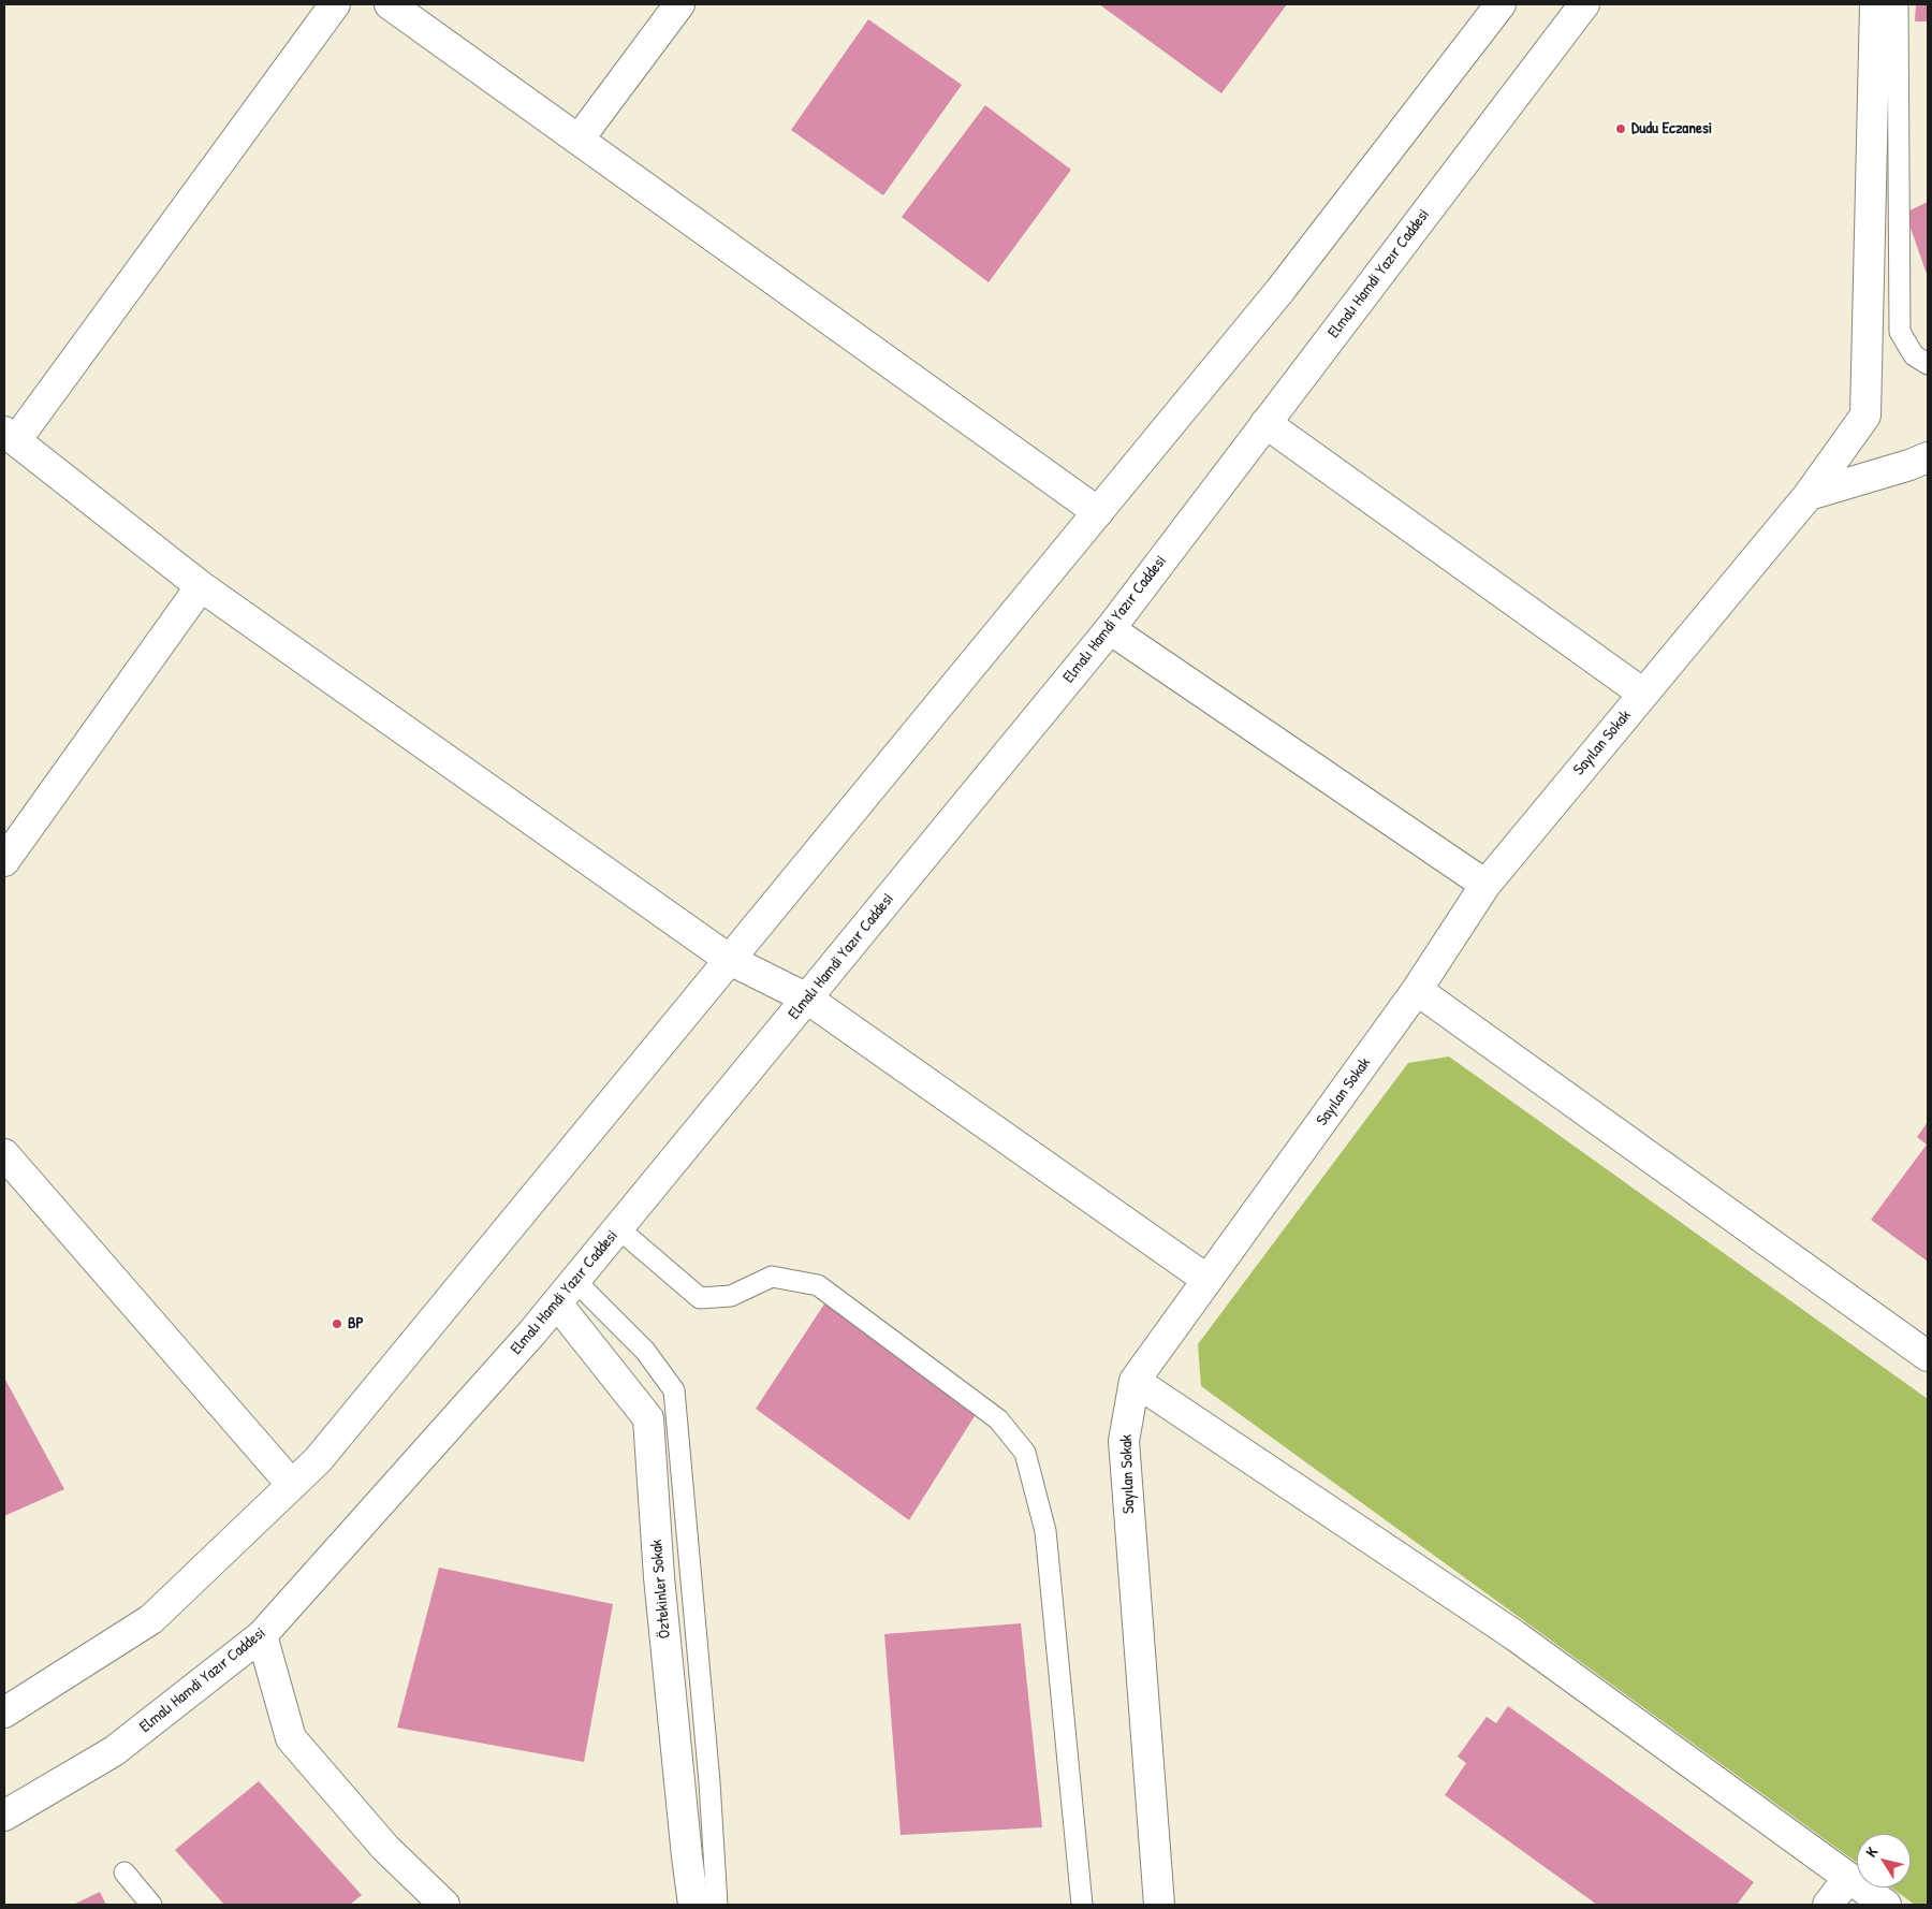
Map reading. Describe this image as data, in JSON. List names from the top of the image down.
{
  "streets": {
    "street": ["Elmalı Hamdi Yazır Caddesi", "Sayılan Sokak", "Öztekinler Sokak"]
  },
  "crossings": [
    ["Elmalı Hamdi Yazır Caddesi", "Öztekinler Sokak"]
  ],
  "places": ["Dudu Eczanesi", "BP"],
  "north": "top left"
}
